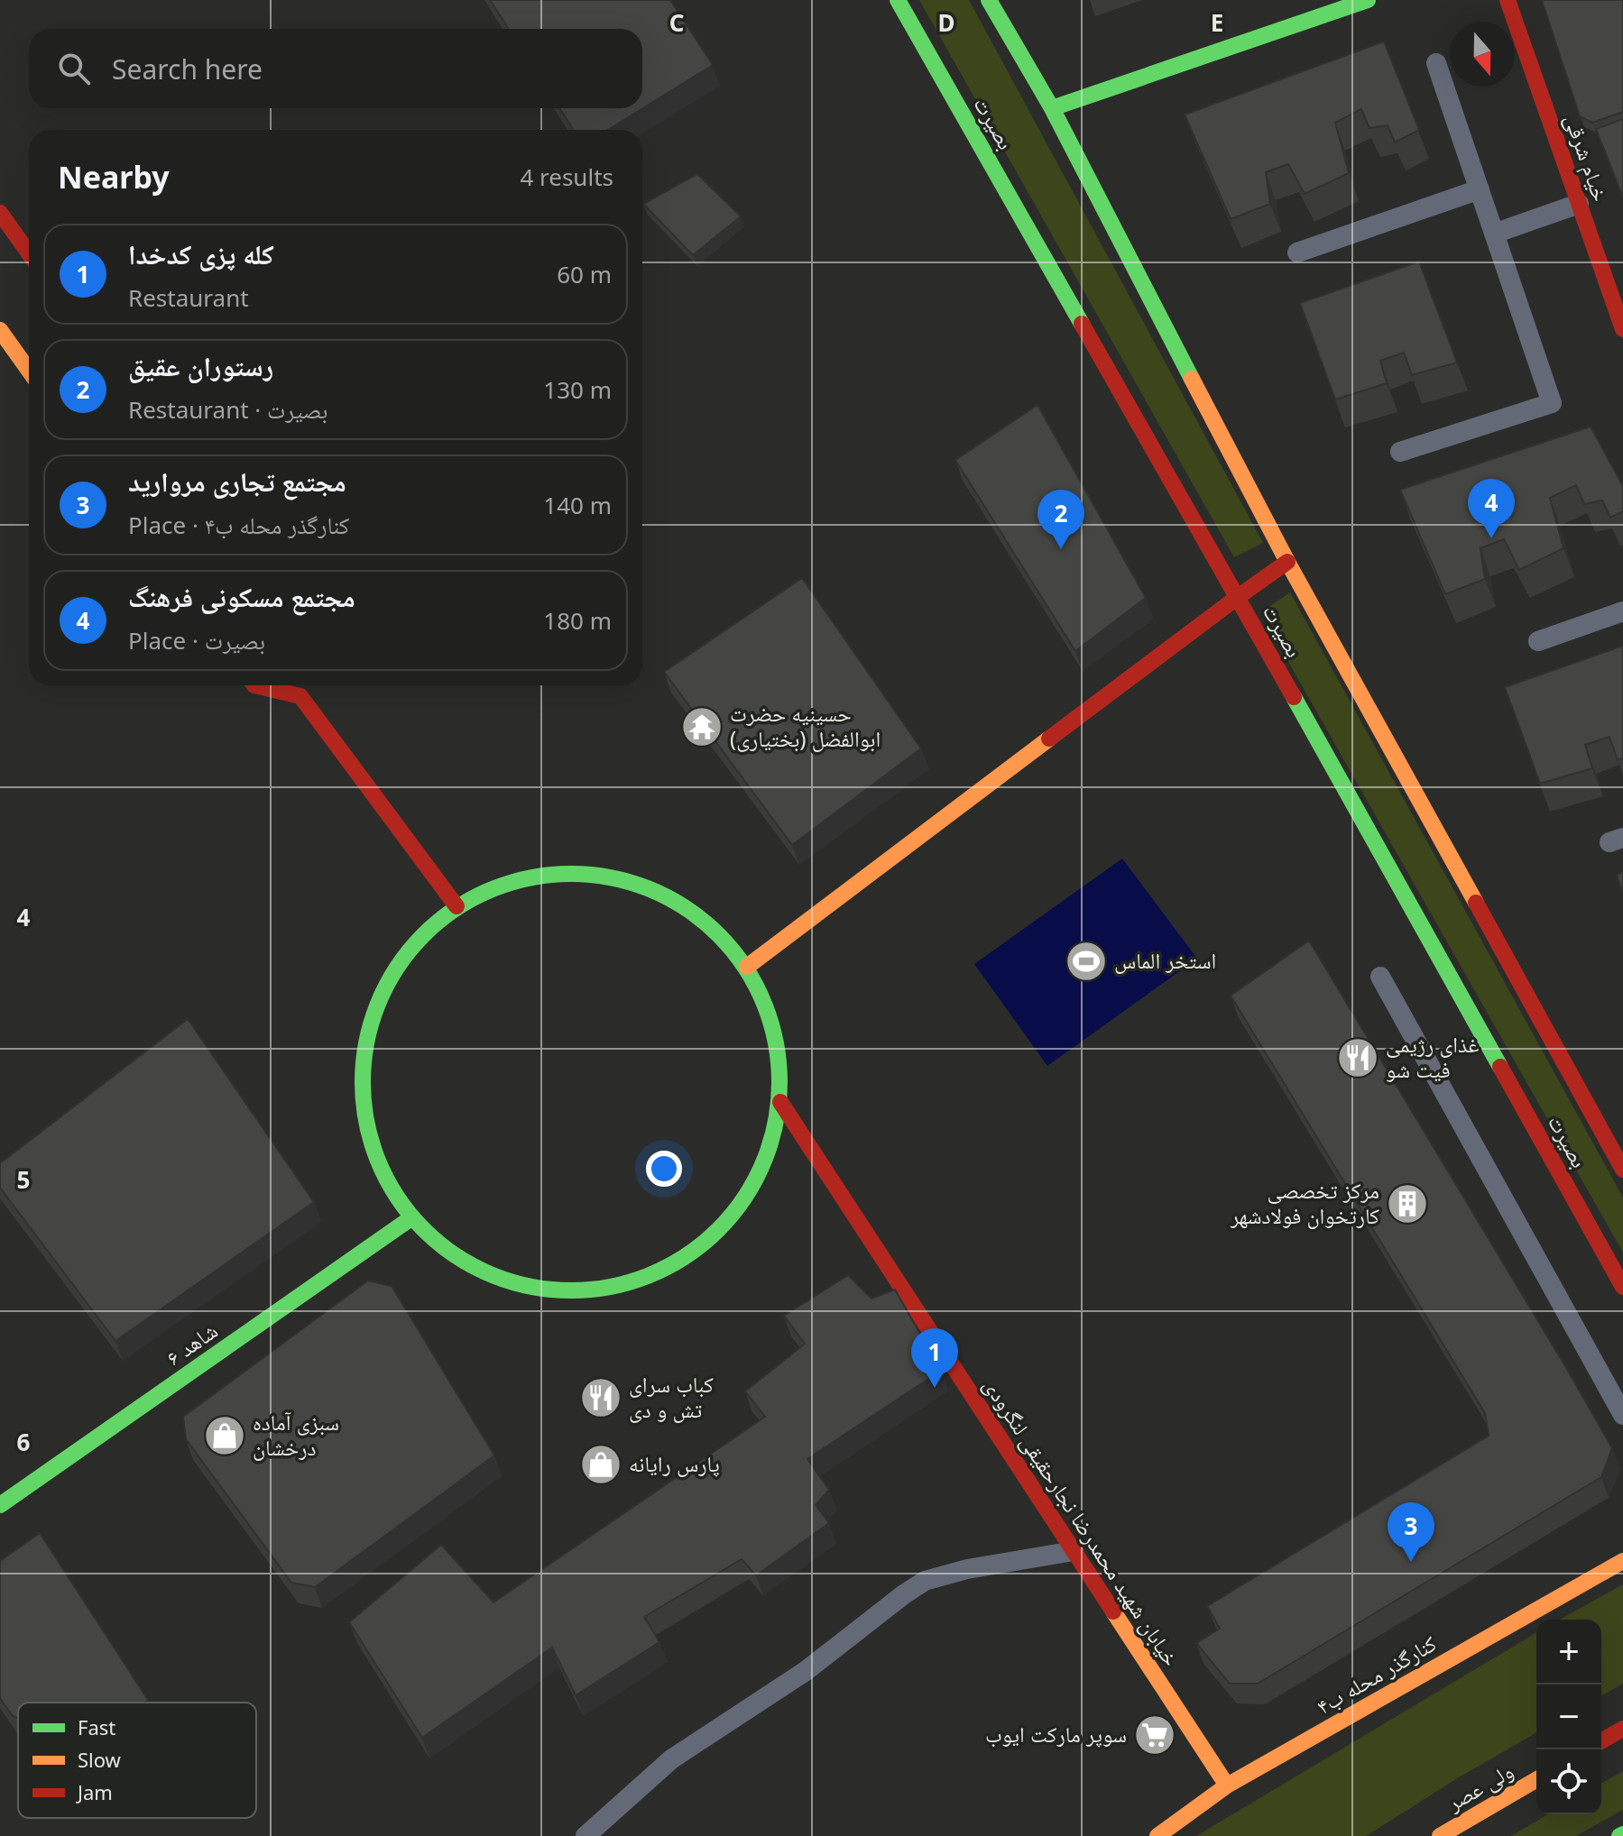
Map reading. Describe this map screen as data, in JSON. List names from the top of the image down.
{
  "streets": {
    "street": [
      "بصیرت",
      "خیام شرقی",
      "شاهد ۶",
      "خیابان شهید محمدرضا نجارحقیقی لنگرودی",
      "کنارگذر محله ب۴",
      "ولی عصر"
    ]
  },
  "crossings": [
    ["خیابان شهید محمدرضا نجارحقیقی لنگرودی", "کنارگذر محله ب۴"]
  ],
  "places": {
    "temple": ["حسینیه حضرت ابوالفضل (بختیاری)"],
    "sports": ["استخر الماس"],
    "restaurant": ["غذای رژیمی فیت شو", "کباب سرای تش و دی"],
    "building": ["مرکز تخصصی کارتخوان فولادشهر"],
    "shop": ["سبزی آماده درخشان", "پارس رایانه"],
    "supermarket": ["سوپر مارکت ایوب"]
  },
  "legend": ["Fast", "Slow", "Jam"],
  "north": "bottom",
  "page": {
    "search": "Search here",
    "heading": ["Nearby", "4 results"],
    "list": [
      {
        "mark": "1",
        "name": "کله پزی کدخدا",
        "note": "Restaurant",
        "value": "60 m"
      },
      {
        "mark": "2",
        "name": "رستوران عقیق",
        "note": "Restaurant · بصیرت",
        "value": "130 m"
      },
      {
        "mark": "3",
        "name": "مجتمع تجاری مروارید",
        "note": "Place · کنارگذر محله ب۴",
        "value": "140 m"
      },
      {
        "mark": "4",
        "name": "مجتمع مسکونی فرهنگ",
        "note": "Place · بصیرت",
        "value": "180 m"
      }
    ],
    "pins": [
      "4",
      "2",
      "1",
      "3"
    ],
    "map_buttons": ["+", "−"]
  },
  "grid": {
    "columns": ["C", "D", "E"],
    "rows": ["4", "5", "6"]
  }
}
